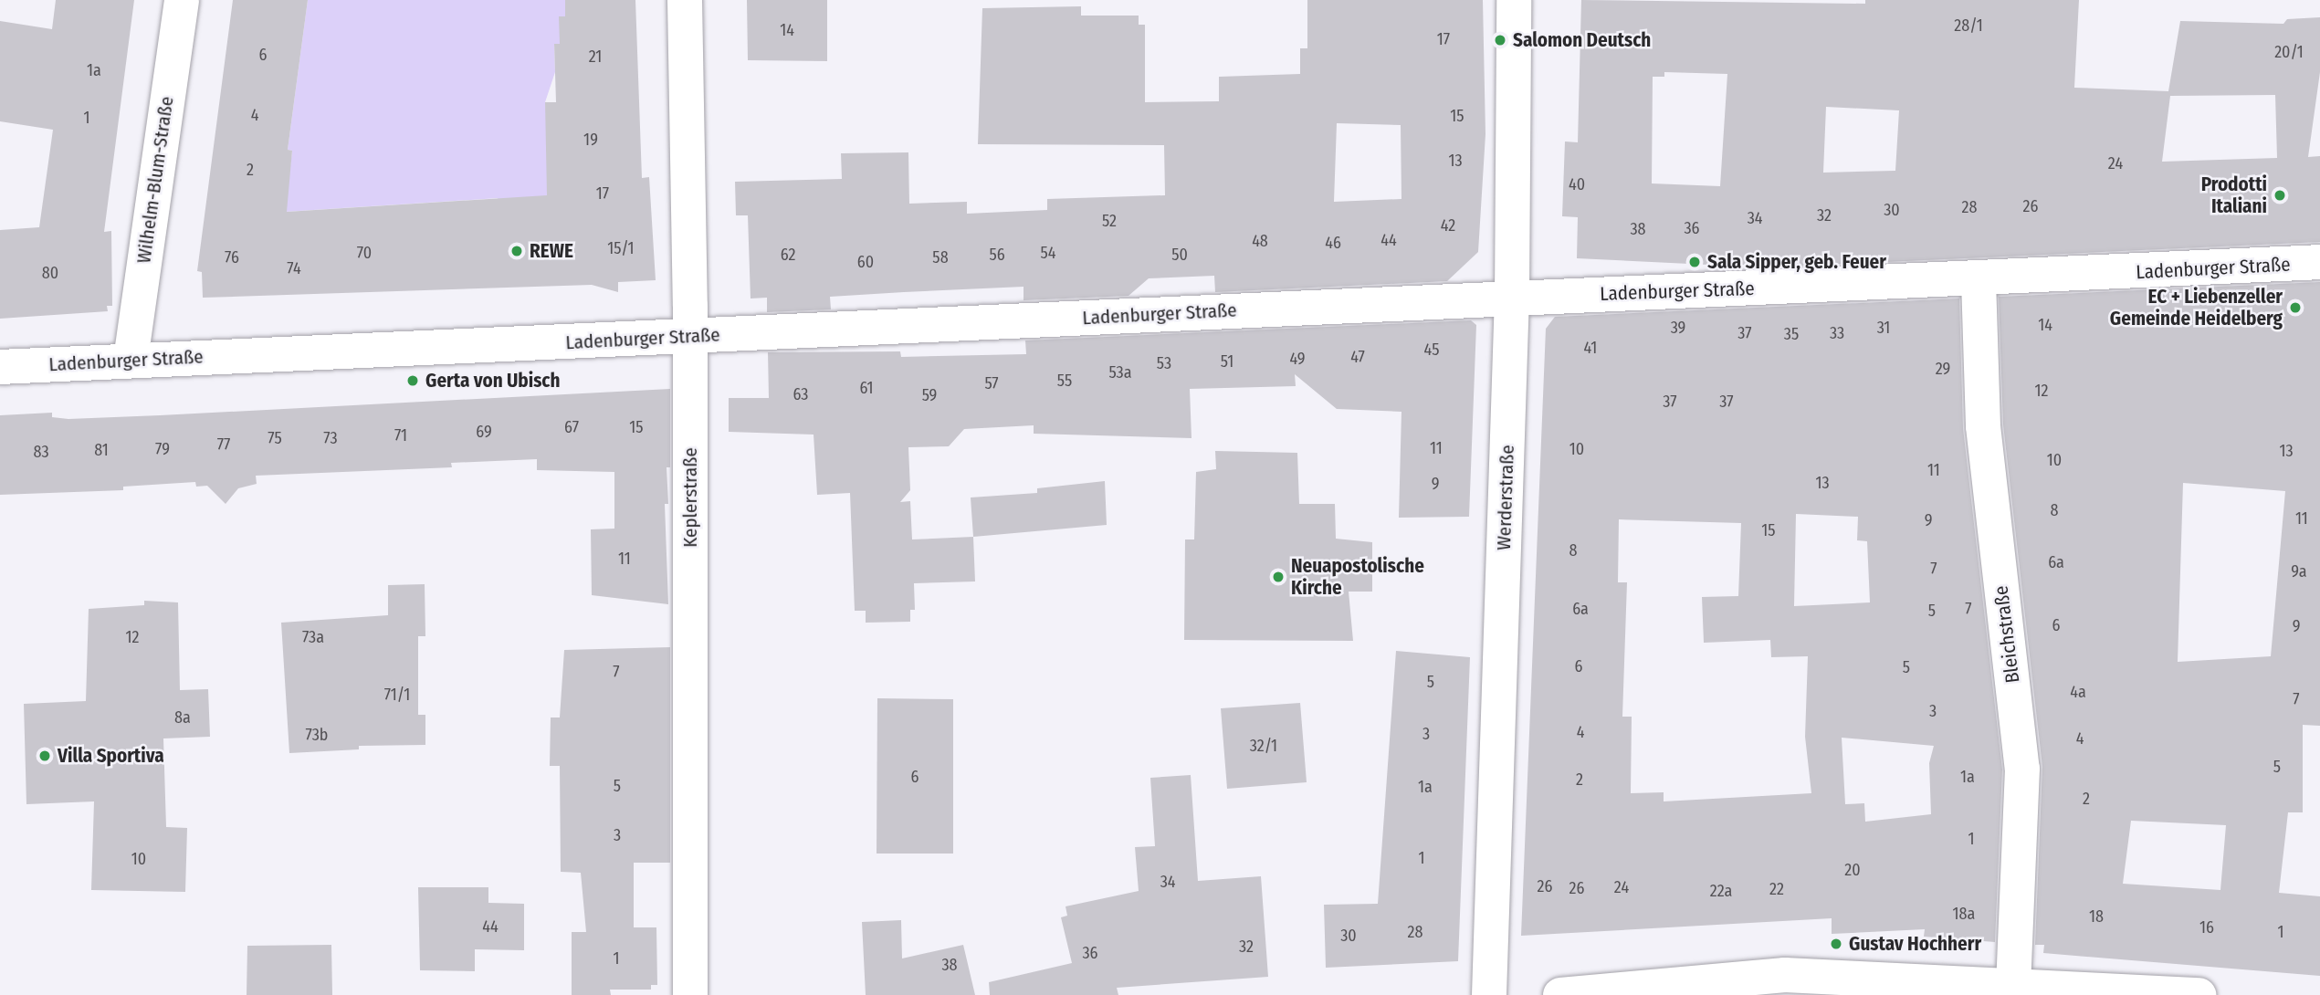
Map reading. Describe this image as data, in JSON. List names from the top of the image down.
{
  "streets": {
    "street": [
      "Wilhelm-Blum-Straße",
      "Ladenburger Straße",
      "Keplerstraße",
      "Werderstraße",
      "Bleichstraße"
    ]
  },
  "crossings": [
    ["Wilhelm-Blum-Straße", "Ladenburger Straße"],
    ["Ladenburger Straße", "Keplerstraße"],
    ["Ladenburger Straße", "Werderstraße"],
    ["Ladenburger Straße", "Bleichstraße"]
  ],
  "places": [
    "Salomon Deutsch",
    "Prodotti Italiani",
    "REWE",
    "Sala Sipper, geb. Feuer",
    "EC + Liebenzeller Gemeinde Heidelberg",
    "Gerta von Ubisch",
    "Neuapostolische Kirche",
    "Villa Sportiva",
    "Gustav Hochherr"
  ],
  "house_numbers": [
    "28/1",
    "14",
    "17",
    "20/1",
    "6",
    "21",
    "1a",
    "4",
    "15",
    "1",
    "19",
    "13",
    "24",
    "2",
    "40",
    "17",
    "26",
    "28",
    "30",
    "32",
    "34",
    "52",
    "42",
    "36",
    "38",
    "44",
    "48",
    "46",
    "15/1",
    "70",
    "54",
    "62",
    "56",
    "50",
    "76",
    "58",
    "60",
    "74",
    "80",
    "14",
    "39",
    "31",
    "37",
    "33",
    "35",
    "41",
    "45",
    "47",
    "49",
    "51",
    "53",
    "29",
    "53a",
    "55",
    "57",
    "61",
    "12",
    "63",
    "59",
    "37",
    "37",
    "67",
    "15",
    "69",
    "71",
    "75",
    "73",
    "77",
    "11",
    "79",
    "10",
    "81",
    "13",
    "83",
    "10",
    "11",
    "13",
    "9",
    "8",
    "11",
    "9",
    "15",
    "8",
    "11",
    "6a",
    "7",
    "9a",
    "6a",
    "7",
    "5",
    "6",
    "9",
    "12",
    "73a",
    "6",
    "5",
    "7",
    "5",
    "4a",
    "71/1",
    "7",
    "3",
    "8a",
    "4",
    "3",
    "73b",
    "4",
    "32/1",
    "5",
    "6",
    "1a",
    "2",
    "5",
    "1a",
    "2",
    "3",
    "1",
    "1",
    "10",
    "20",
    "34",
    "26",
    "24",
    "26",
    "22",
    "22a",
    "18a",
    "18",
    "44",
    "16",
    "28",
    "1",
    "30",
    "32",
    "36",
    "1",
    "38"
  ]
}
